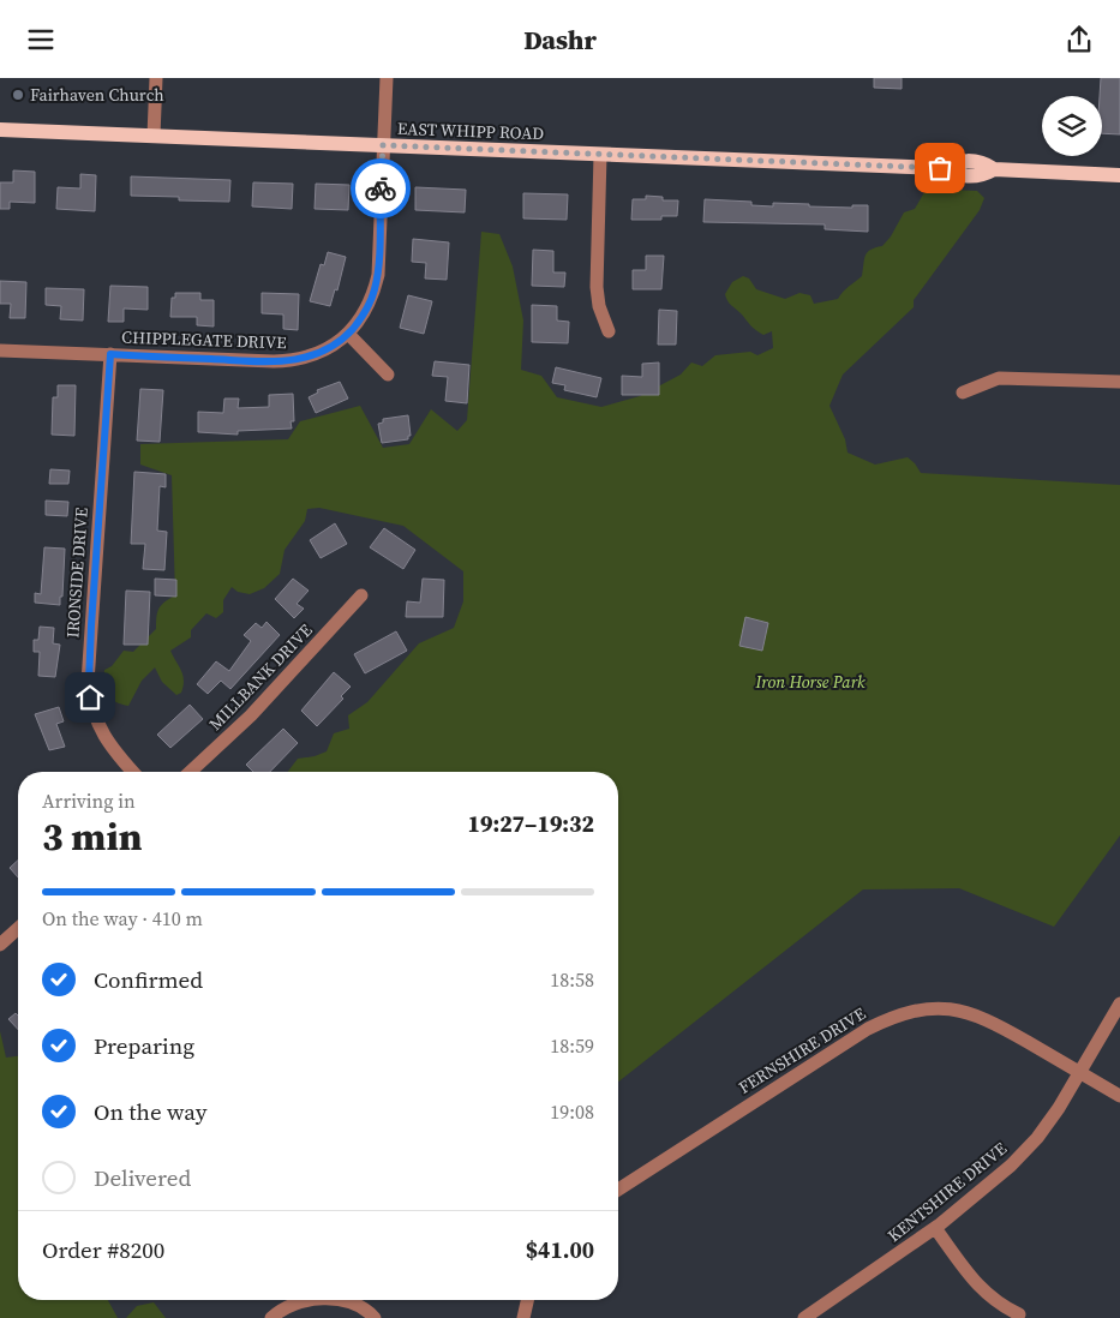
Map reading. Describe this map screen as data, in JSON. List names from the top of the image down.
{
  "streets": {
    "main road": ["EAST WHIPP ROAD"],
    "street": [
      "CHIPPLEGATE DRIVE",
      "IRONSIDE DRIVE",
      "MILLBANK DRIVE",
      "FERNSHIRE DRIVE",
      "KENTSHIRE DRIVE"
    ]
  },
  "crossings": [
    ["EAST WHIPP ROAD", "CHIPPLEGATE DRIVE"],
    ["CHIPPLEGATE DRIVE", "IRONSIDE DRIVE"],
    ["FERNSHIRE DRIVE", "KENTSHIRE DRIVE"]
  ],
  "parks": ["Iron Horse Park"],
  "places": ["Fairhaven Church"],
  "page": {
    "header": "Dashr",
    "heading": ["3 min", "Arriving in", "19:27–19:32"],
    "panel": ["Order #8200", "$41.00"],
    "bar": "On the way · 410 m",
    "list": [
      ["Confirmed", "18:58"],
      ["Preparing", "18:59"],
      ["On the way", "19:08"],
      "Delivered"
    ]
  }
}
